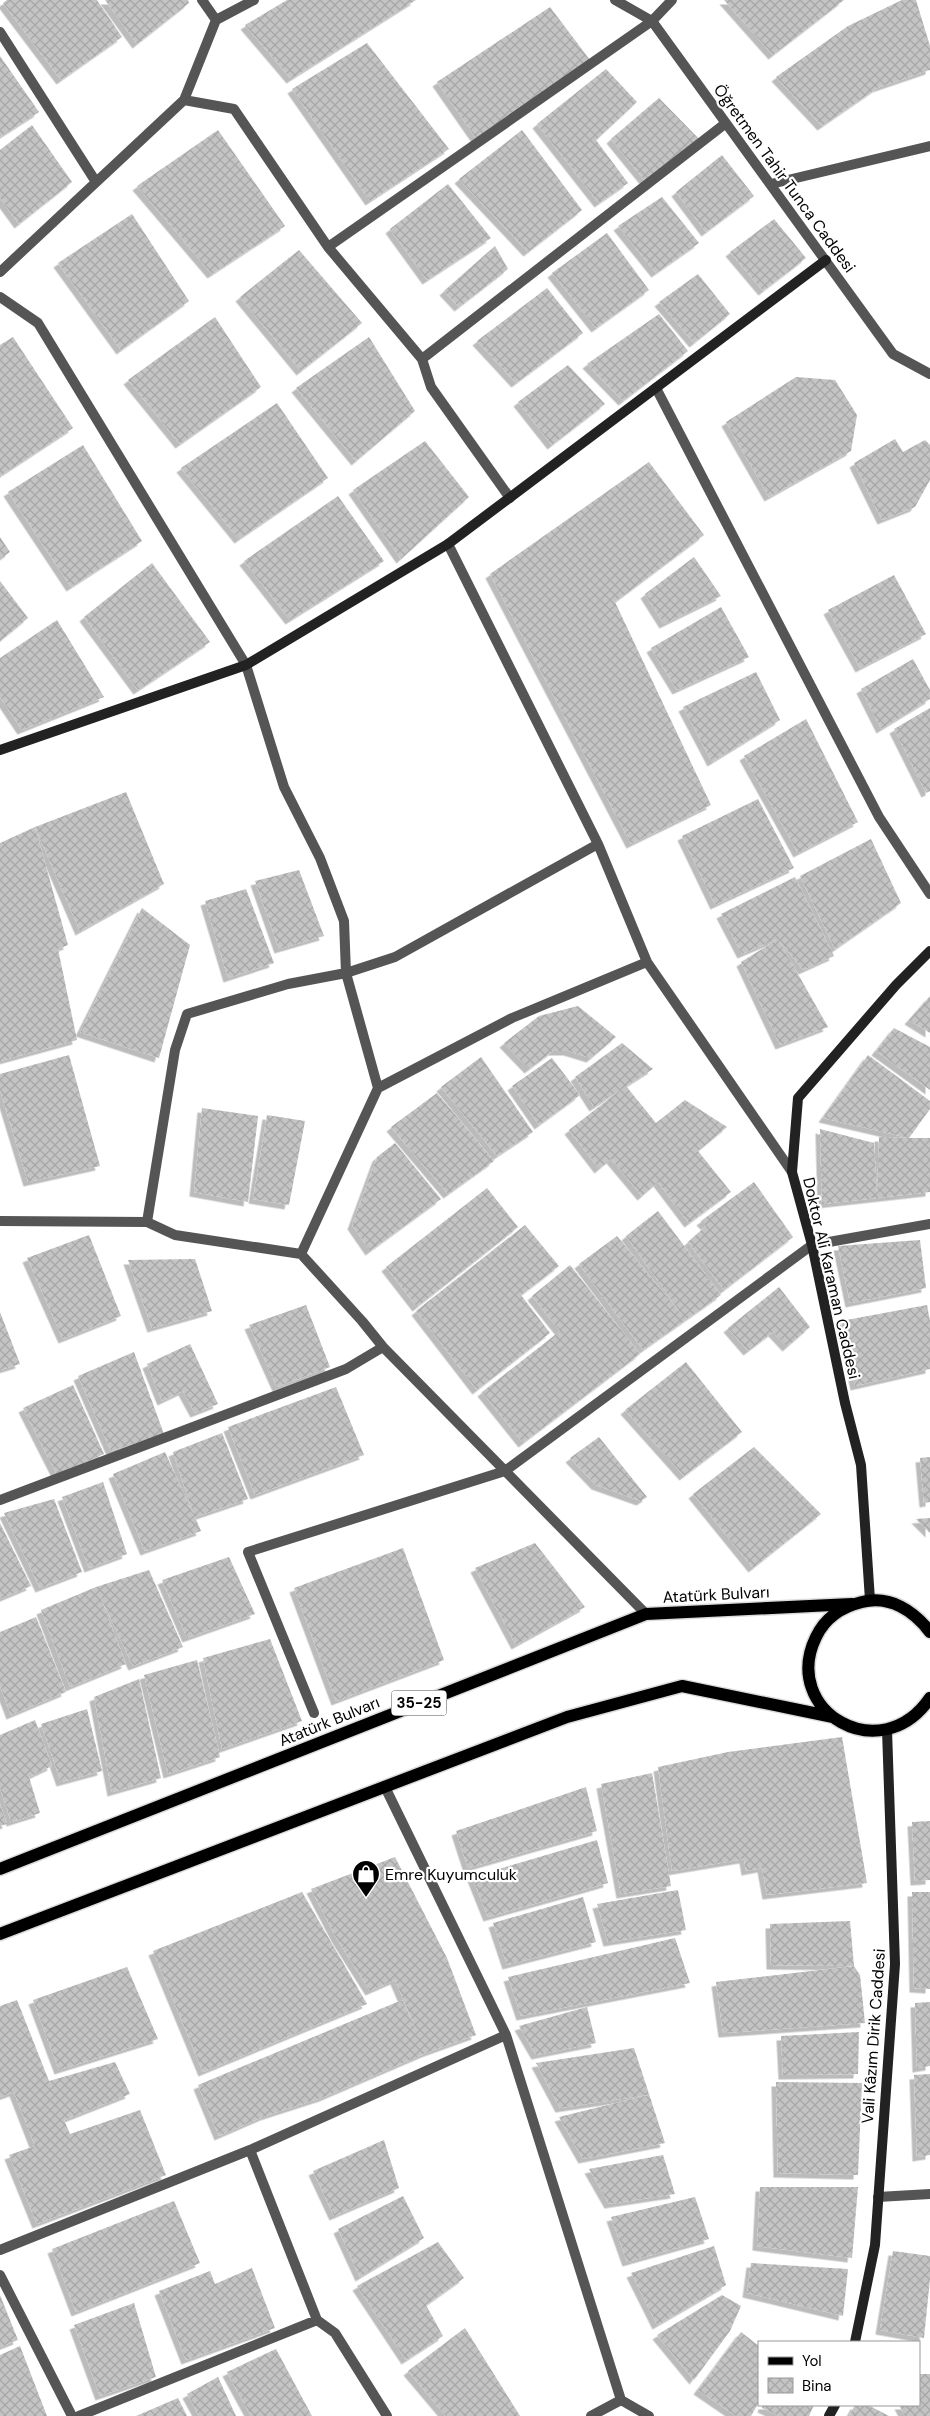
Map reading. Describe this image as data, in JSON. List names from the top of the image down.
{
  "streets": {
    "main road": ["Atatürk Bulvarı", "35-25"],
    "street": ["Öğretmen Tahir Tunca Caddesi", "Doktor Ali Karaman Caddesi", "Vali Kâzım Dirik Caddesi"]
  },
  "crossings": [
    ["Doktor Ali Karaman Caddesi", "35-25"],
    ["Atatürk Bulvarı", "35-25"],
    ["35-25", "Vali Kâzım Dirik Caddesi"]
  ],
  "places": {
    "shop": ["Emre Kuyumculuk"]
  },
  "legend": ["Yol", "Bina"]
}
